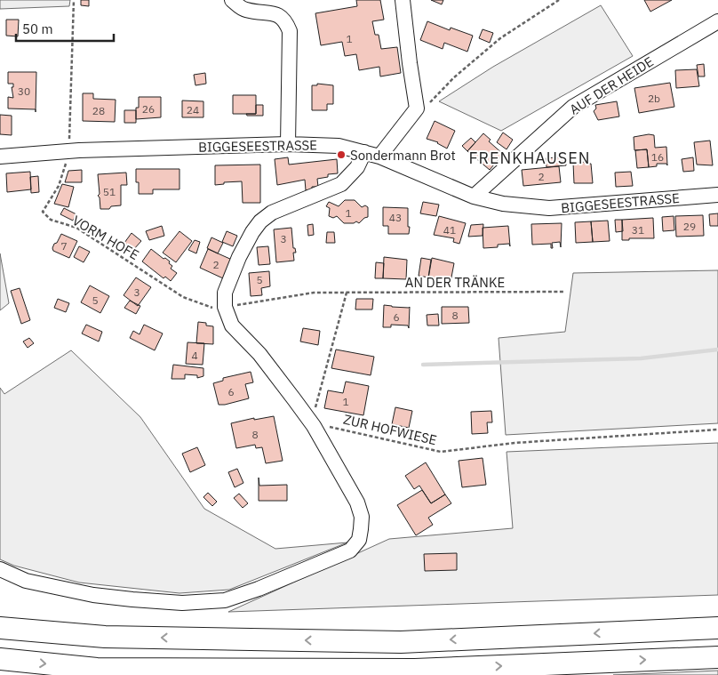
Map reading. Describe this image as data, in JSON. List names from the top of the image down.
{
  "streets": {
    "street": ["AUF DER HEIDE", "BIGGESEESTRASSE"],
    "path": ["VORM HOFE", "AN DER TRÄNKE", "ZUR HOFWIESE"]
  },
  "crossings": [
    ["AUF DER HEIDE", "BIGGESEESTRASSE"],
    ["BIGGESEESTRASSE", "VORM HOFE"],
    ["VORM HOFE", "AN DER TRÄNKE"]
  ],
  "districts": ["FRENKHAUSEN"],
  "places": ["Sondermann Brot"],
  "house_numbers": [
    "1",
    "30",
    "2b",
    "26",
    "24",
    "28",
    "16",
    "2",
    "51",
    "1",
    "43",
    "29",
    "41",
    "31",
    "3",
    "7",
    "2",
    "5",
    "3",
    "5",
    "8",
    "6",
    "4",
    "6",
    "1",
    "8"
  ],
  "scale_bar": "50 m"
}
